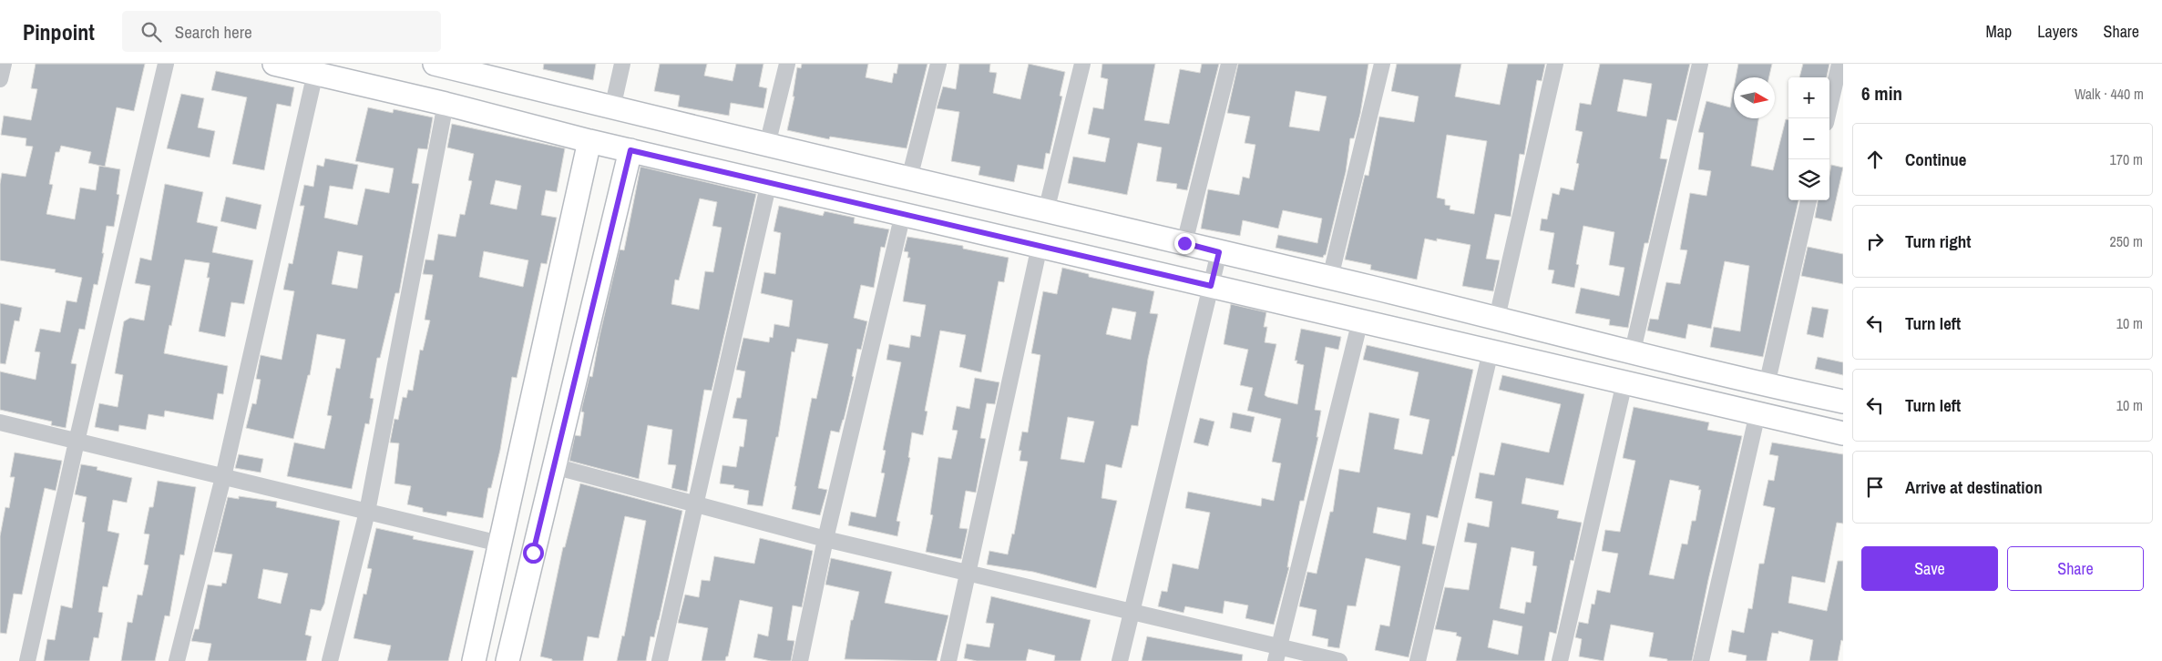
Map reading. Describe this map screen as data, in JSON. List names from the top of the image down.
{
  "north": "right",
  "page": {
    "header": "Pinpoint",
    "search": "Search here",
    "nav": ["Map", "Layers", "Share"],
    "heading": ["6 min", "Walk · 440 m"],
    "map_buttons": ["+", "−"],
    "list": [
      ["Continue", "170 m"],
      ["Turn right", "250 m"],
      ["Turn left", "10 m"],
      ["Turn left", "10 m"],
      "Arrive at destination"
    ],
    "buttons": ["Save", "Share"]
  }
}
